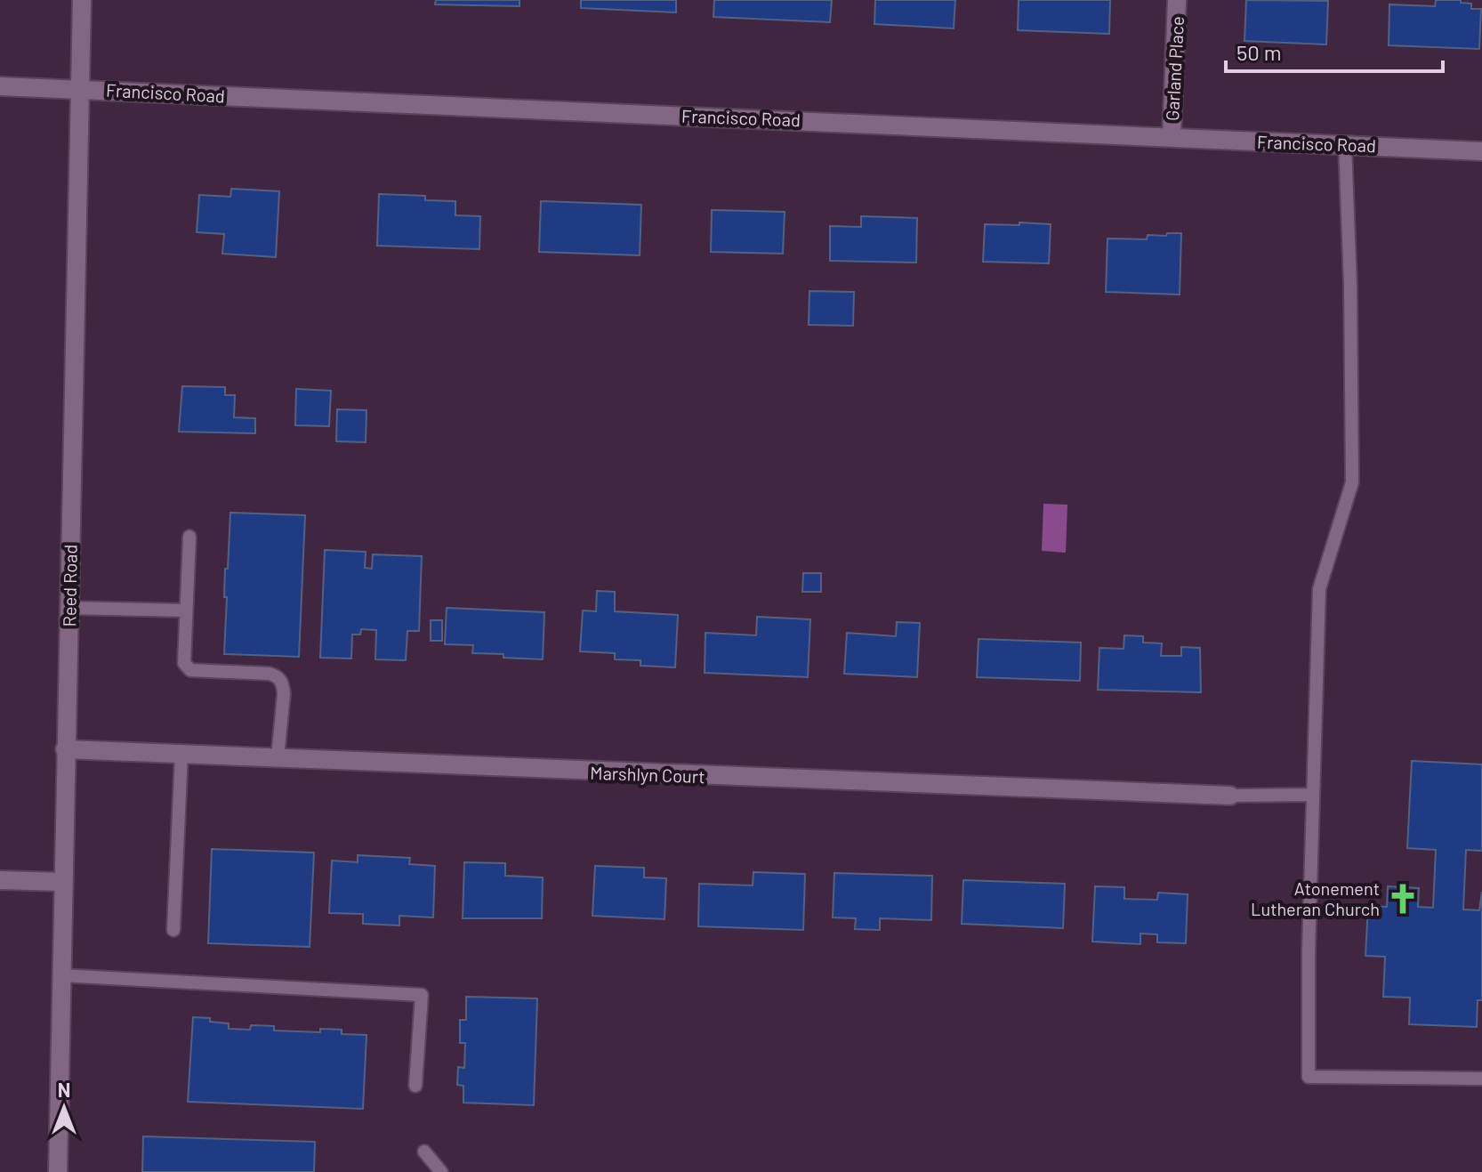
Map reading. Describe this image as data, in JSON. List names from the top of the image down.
{
  "streets": {
    "street": [
      "Garland Place",
      "Francisco Road",
      "Reed Road",
      "Marshlyn Court"
    ]
  },
  "crossings": [
    ["Garland Place", "Francisco Road"],
    ["Francisco Road", "Reed Road"],
    ["Reed Road", "Marshlyn Court"]
  ],
  "places": {
    "church": ["Atonement Lutheran Church"]
  },
  "scale_bar": "50 m",
  "north": "top"
}
